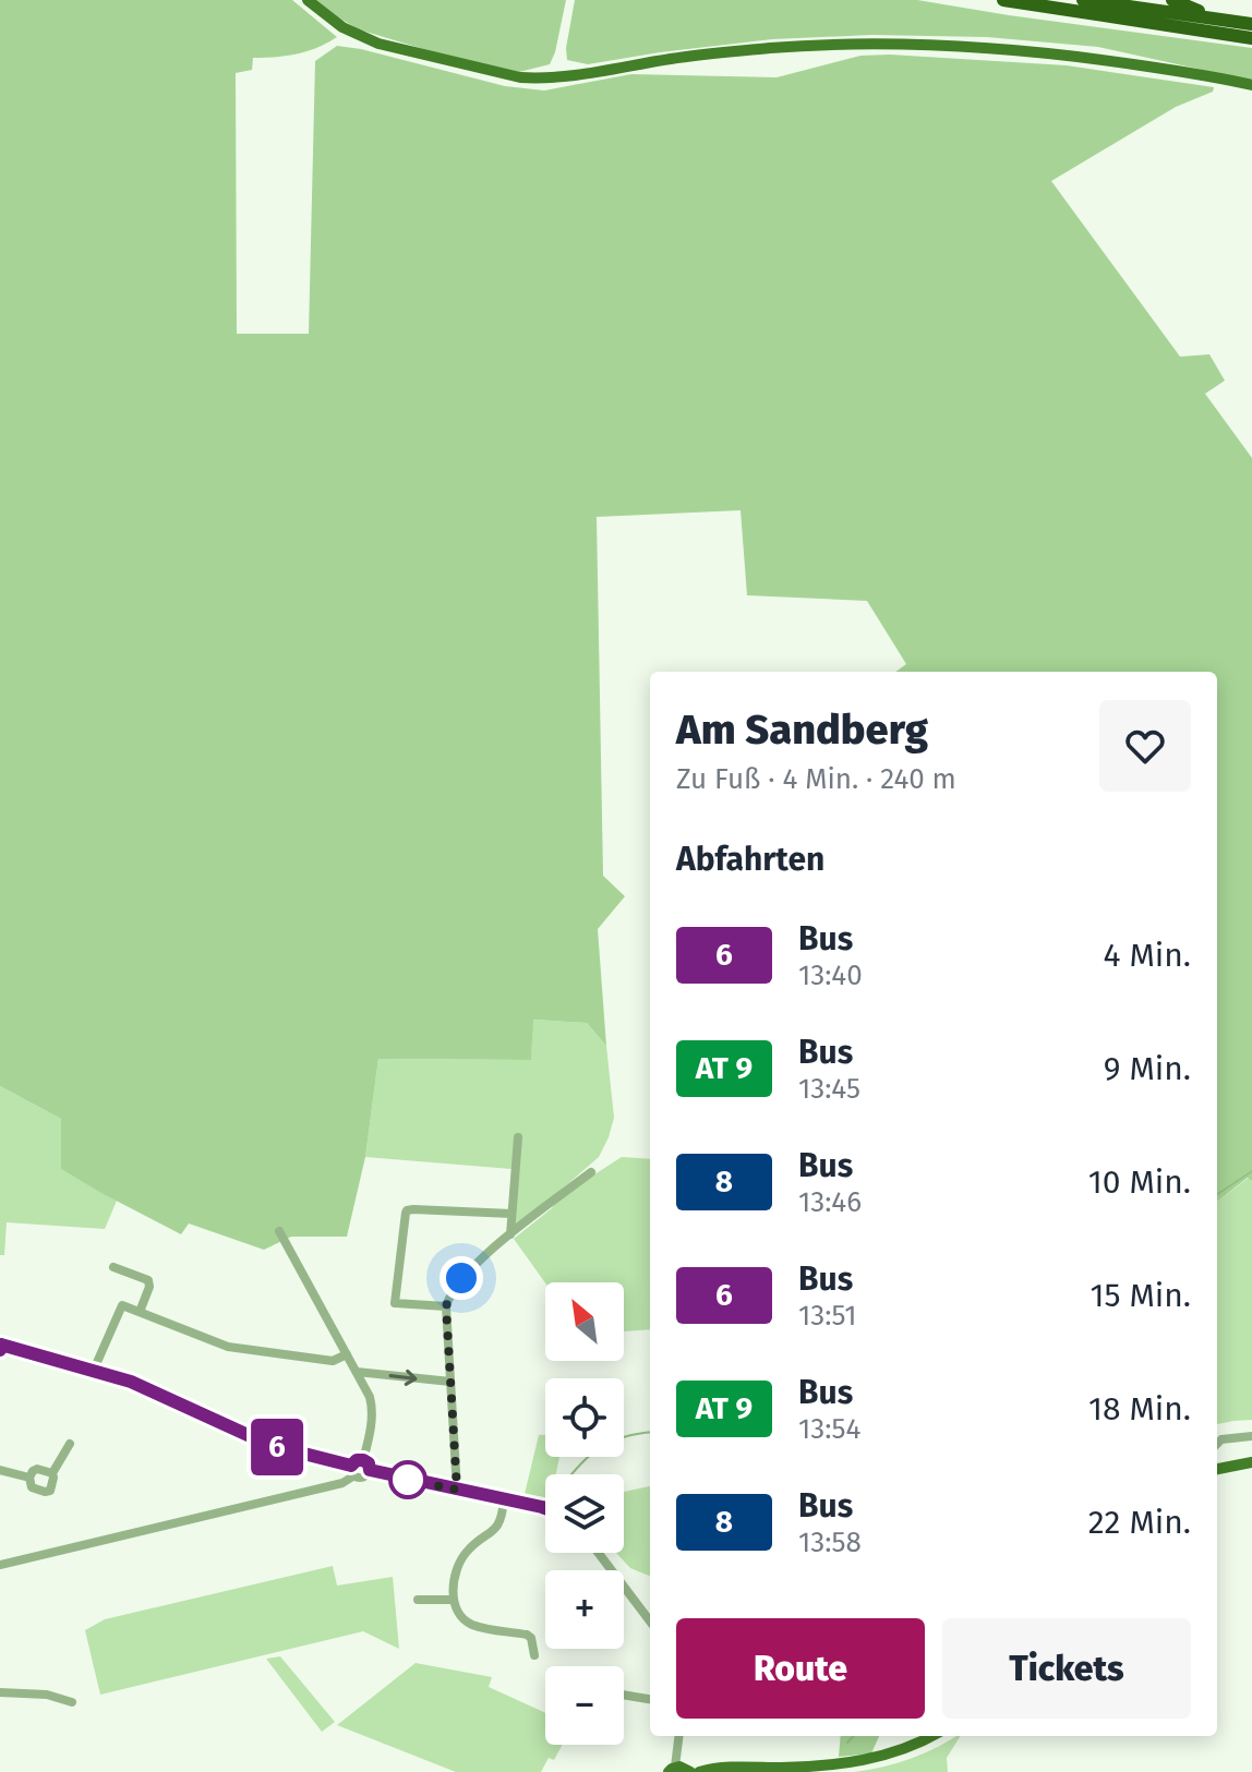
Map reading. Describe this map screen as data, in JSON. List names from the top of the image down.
{
  "lines": ["bus line 6"],
  "north": "top left",
  "page": {
    "on_map": "6",
    "heading": [
      ["Am Sandberg", "Zu Fuß · 4 Min. · 240 m"],
      "Abfahrten"
    ],
    "list": [
      {
        "mark": "6",
        "name": "Bus",
        "note": "13:40",
        "value": "4 Min."
      },
      {
        "mark": "AT 9",
        "name": "Bus",
        "note": "13:45",
        "value": "9 Min."
      },
      {
        "mark": "8",
        "name": "Bus",
        "note": "13:46",
        "value": "10 Min."
      },
      {
        "mark": "6",
        "name": "Bus",
        "note": "13:51",
        "value": "15 Min."
      },
      {
        "mark": "AT 9",
        "name": "Bus",
        "note": "13:54",
        "value": "18 Min."
      },
      {
        "mark": "8",
        "name": "Bus",
        "note": "13:58",
        "value": "22 Min."
      }
    ],
    "map_buttons": ["+", "−"],
    "buttons": ["Route", "Tickets"]
  }
}
